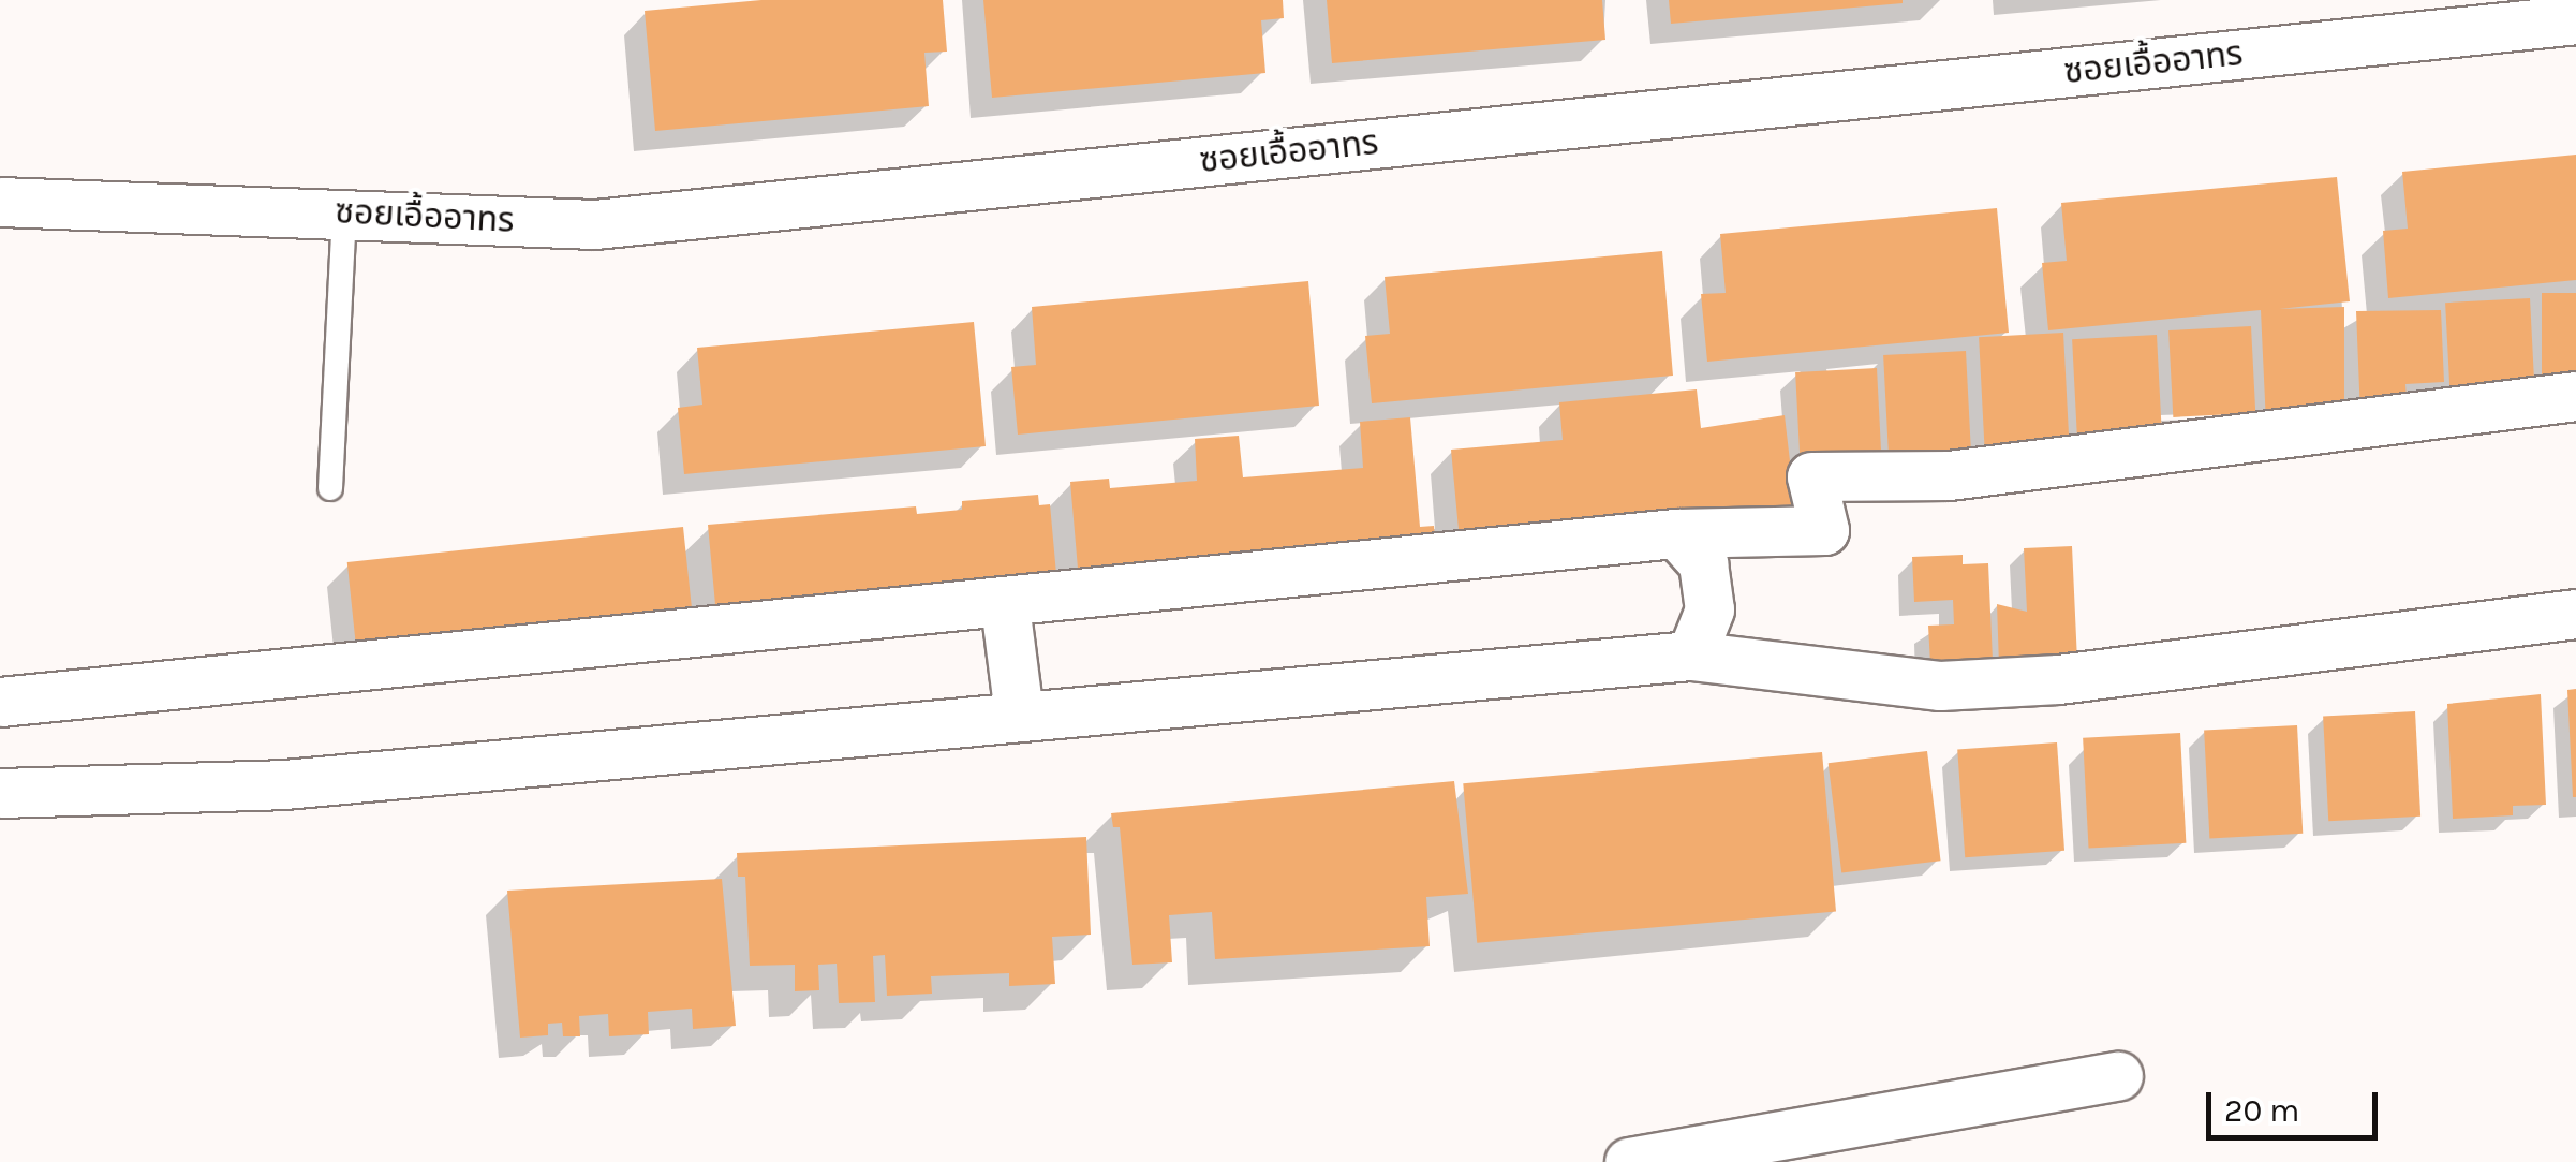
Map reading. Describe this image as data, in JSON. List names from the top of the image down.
{
  "streets": {
    "street": ["ซอยเอื้ออาทร"]
  },
  "scale_bar": "20 m"
}
